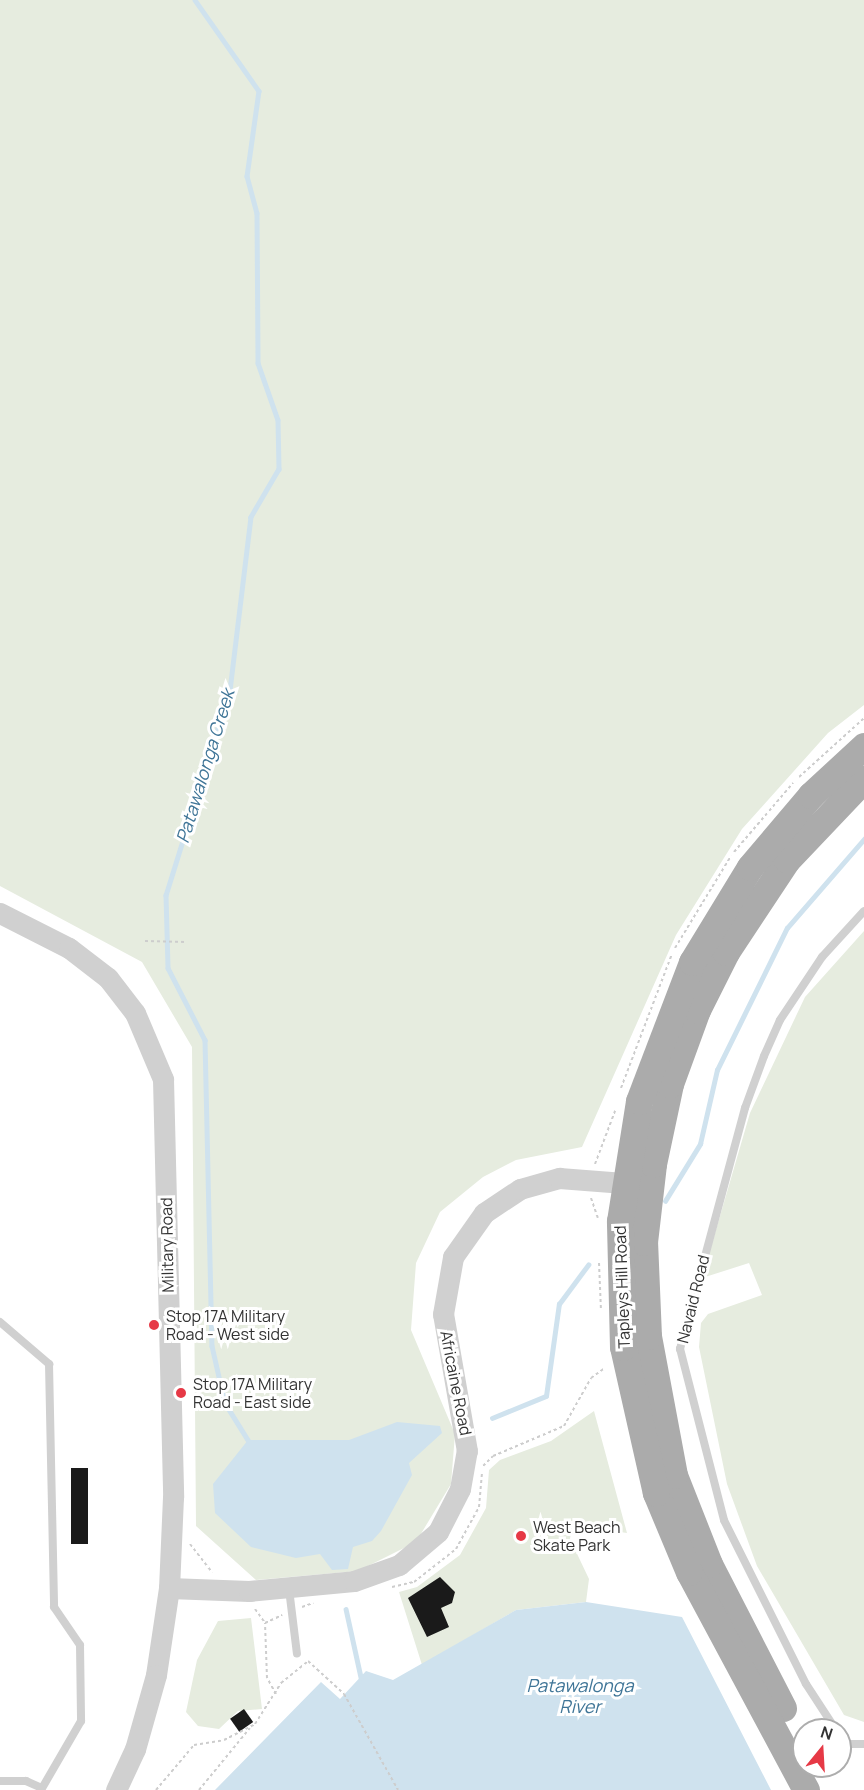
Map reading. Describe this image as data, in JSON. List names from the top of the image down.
{
  "streets": {
    "main road": ["Tapleys Hill Road"],
    "street": ["Military Road", "Africaine Road"],
    "lane": ["Navaid Road"]
  },
  "crossings": [
    ["Military Road", "Africaine Road"],
    ["Tapleys Hill Road", "Africaine Road"]
  ],
  "water": ["Patawalonga Creek", "Patawalonga River"],
  "places": ["Stop 17A Military Road - West side", "Stop 17A Military Road - East side", "West Beach Skate Park"],
  "north": "top"
}
